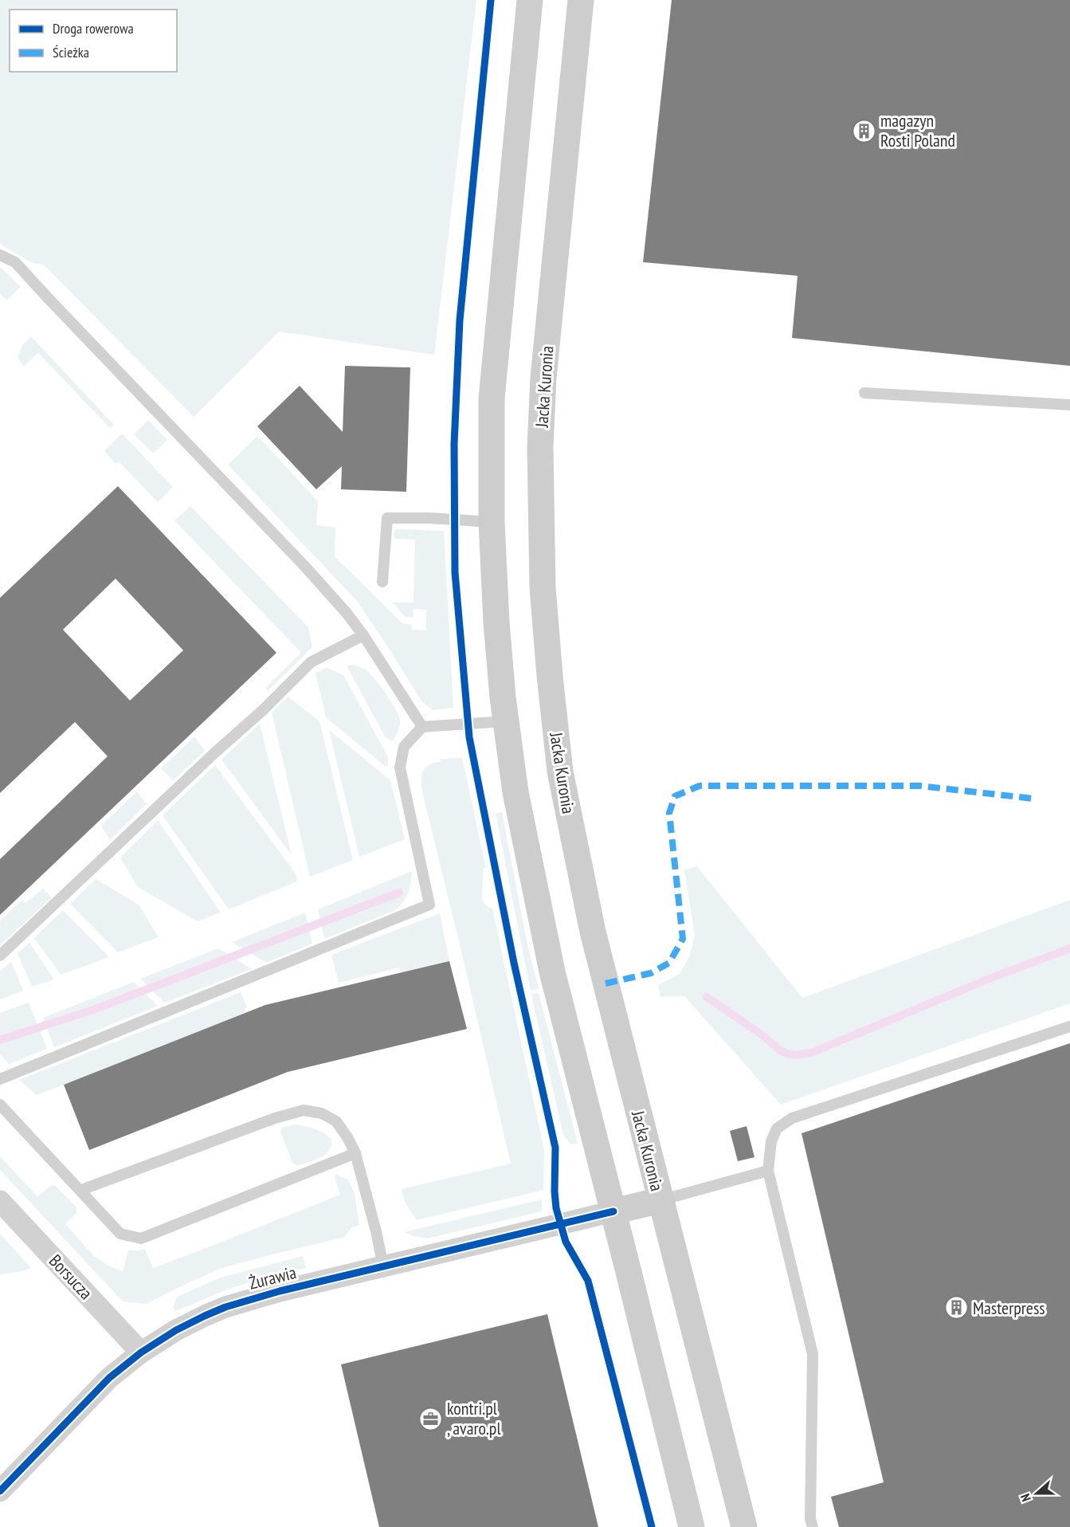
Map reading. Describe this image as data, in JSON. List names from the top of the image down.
{
  "streets": {
    "main road": ["Jacka Kuronia"],
    "street": ["Borsucza", "Żurawia"]
  },
  "crossings": [
    ["Borsucza", "Żurawia"]
  ],
  "places": {
    "building": ["magazyn Rosti Poland", "Masterpress"],
    "office": ["kontri.pl , avaro.pl"]
  },
  "legend": ["Droga rowerowa", "Ścieżka"],
  "north": "left"
}
